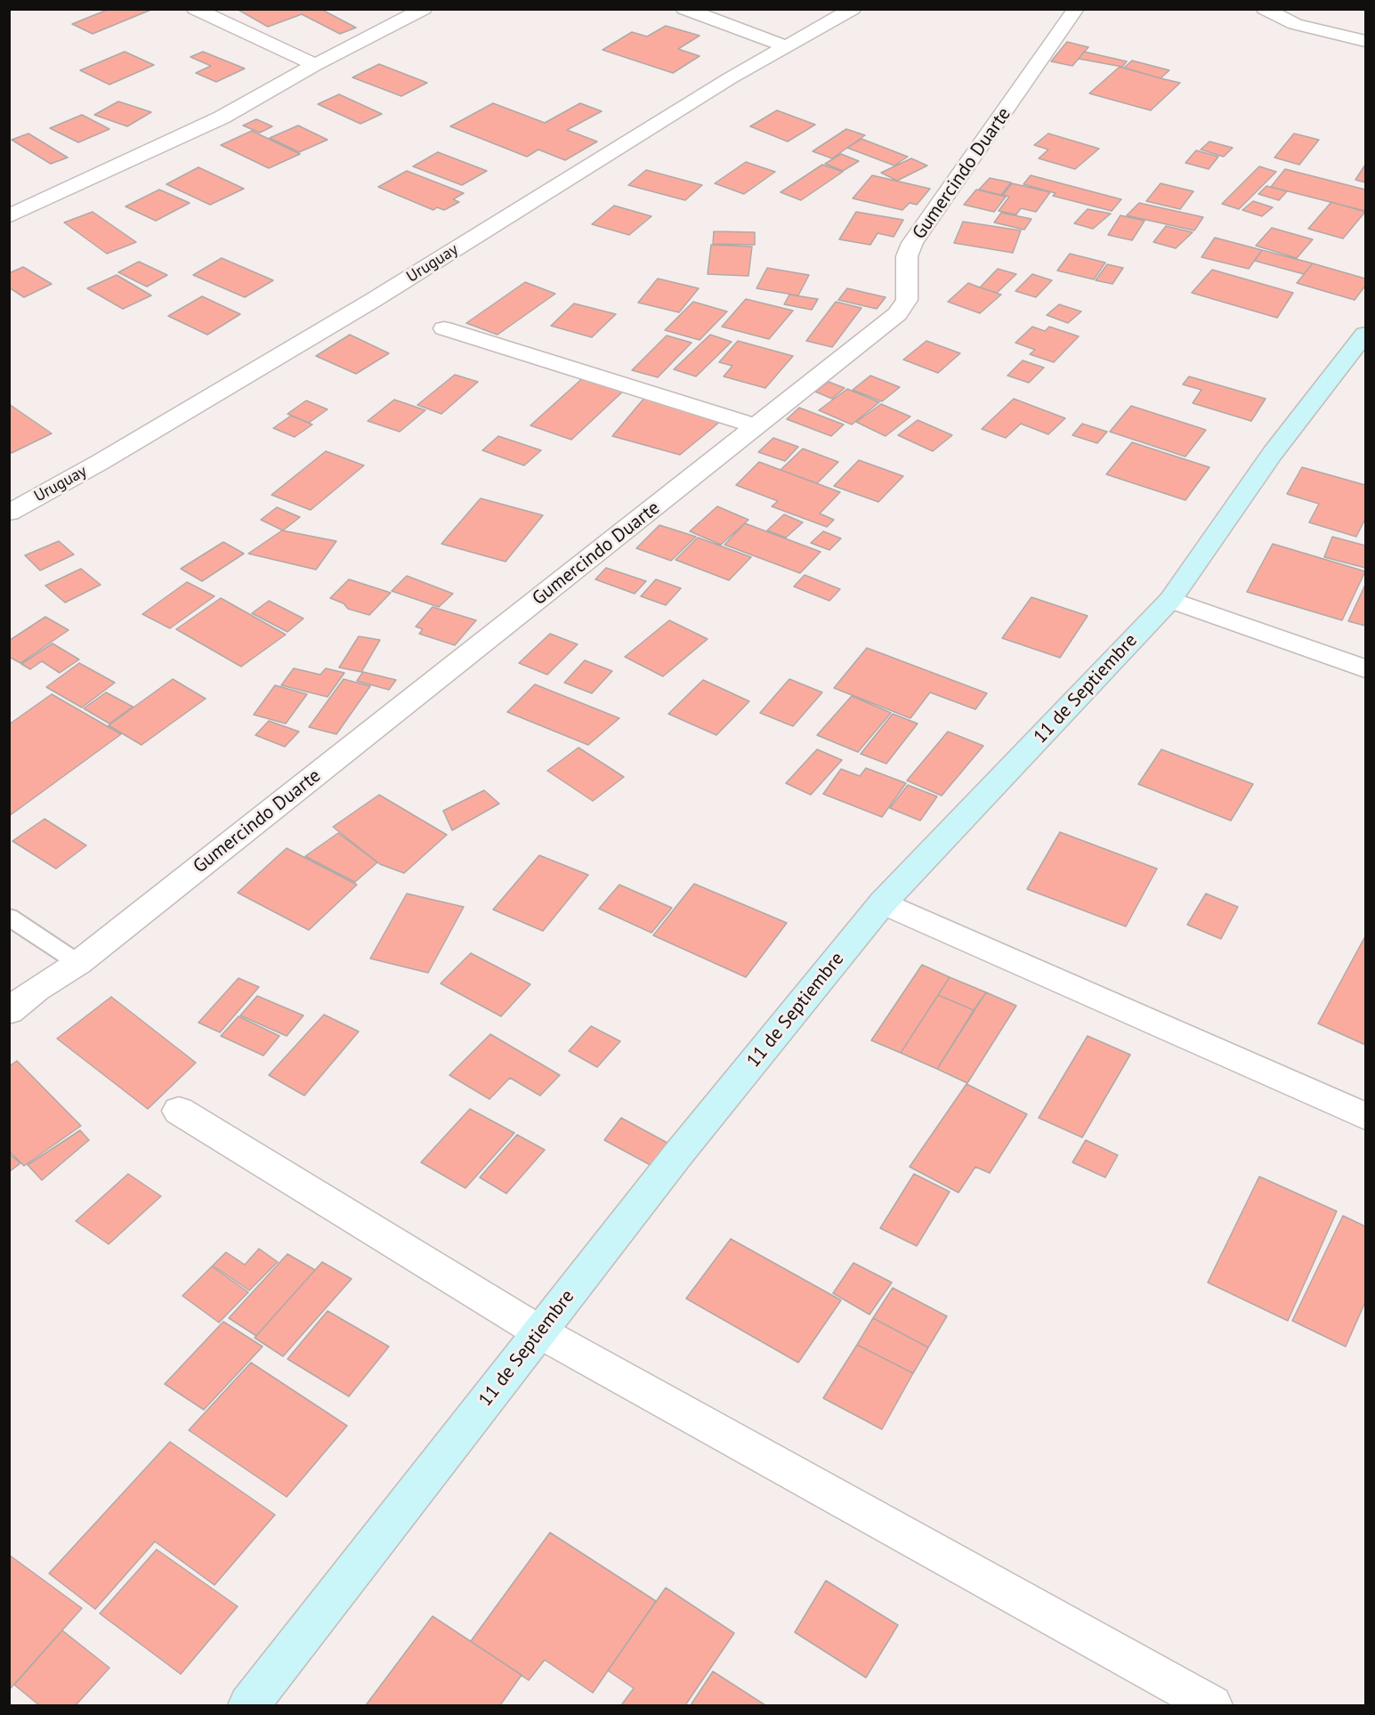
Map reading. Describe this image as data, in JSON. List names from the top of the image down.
{
  "streets": {
    "main road": ["11 de Septiembre"],
    "street": ["Gumercindo Duarte", "Uruguay"]
  }
}
